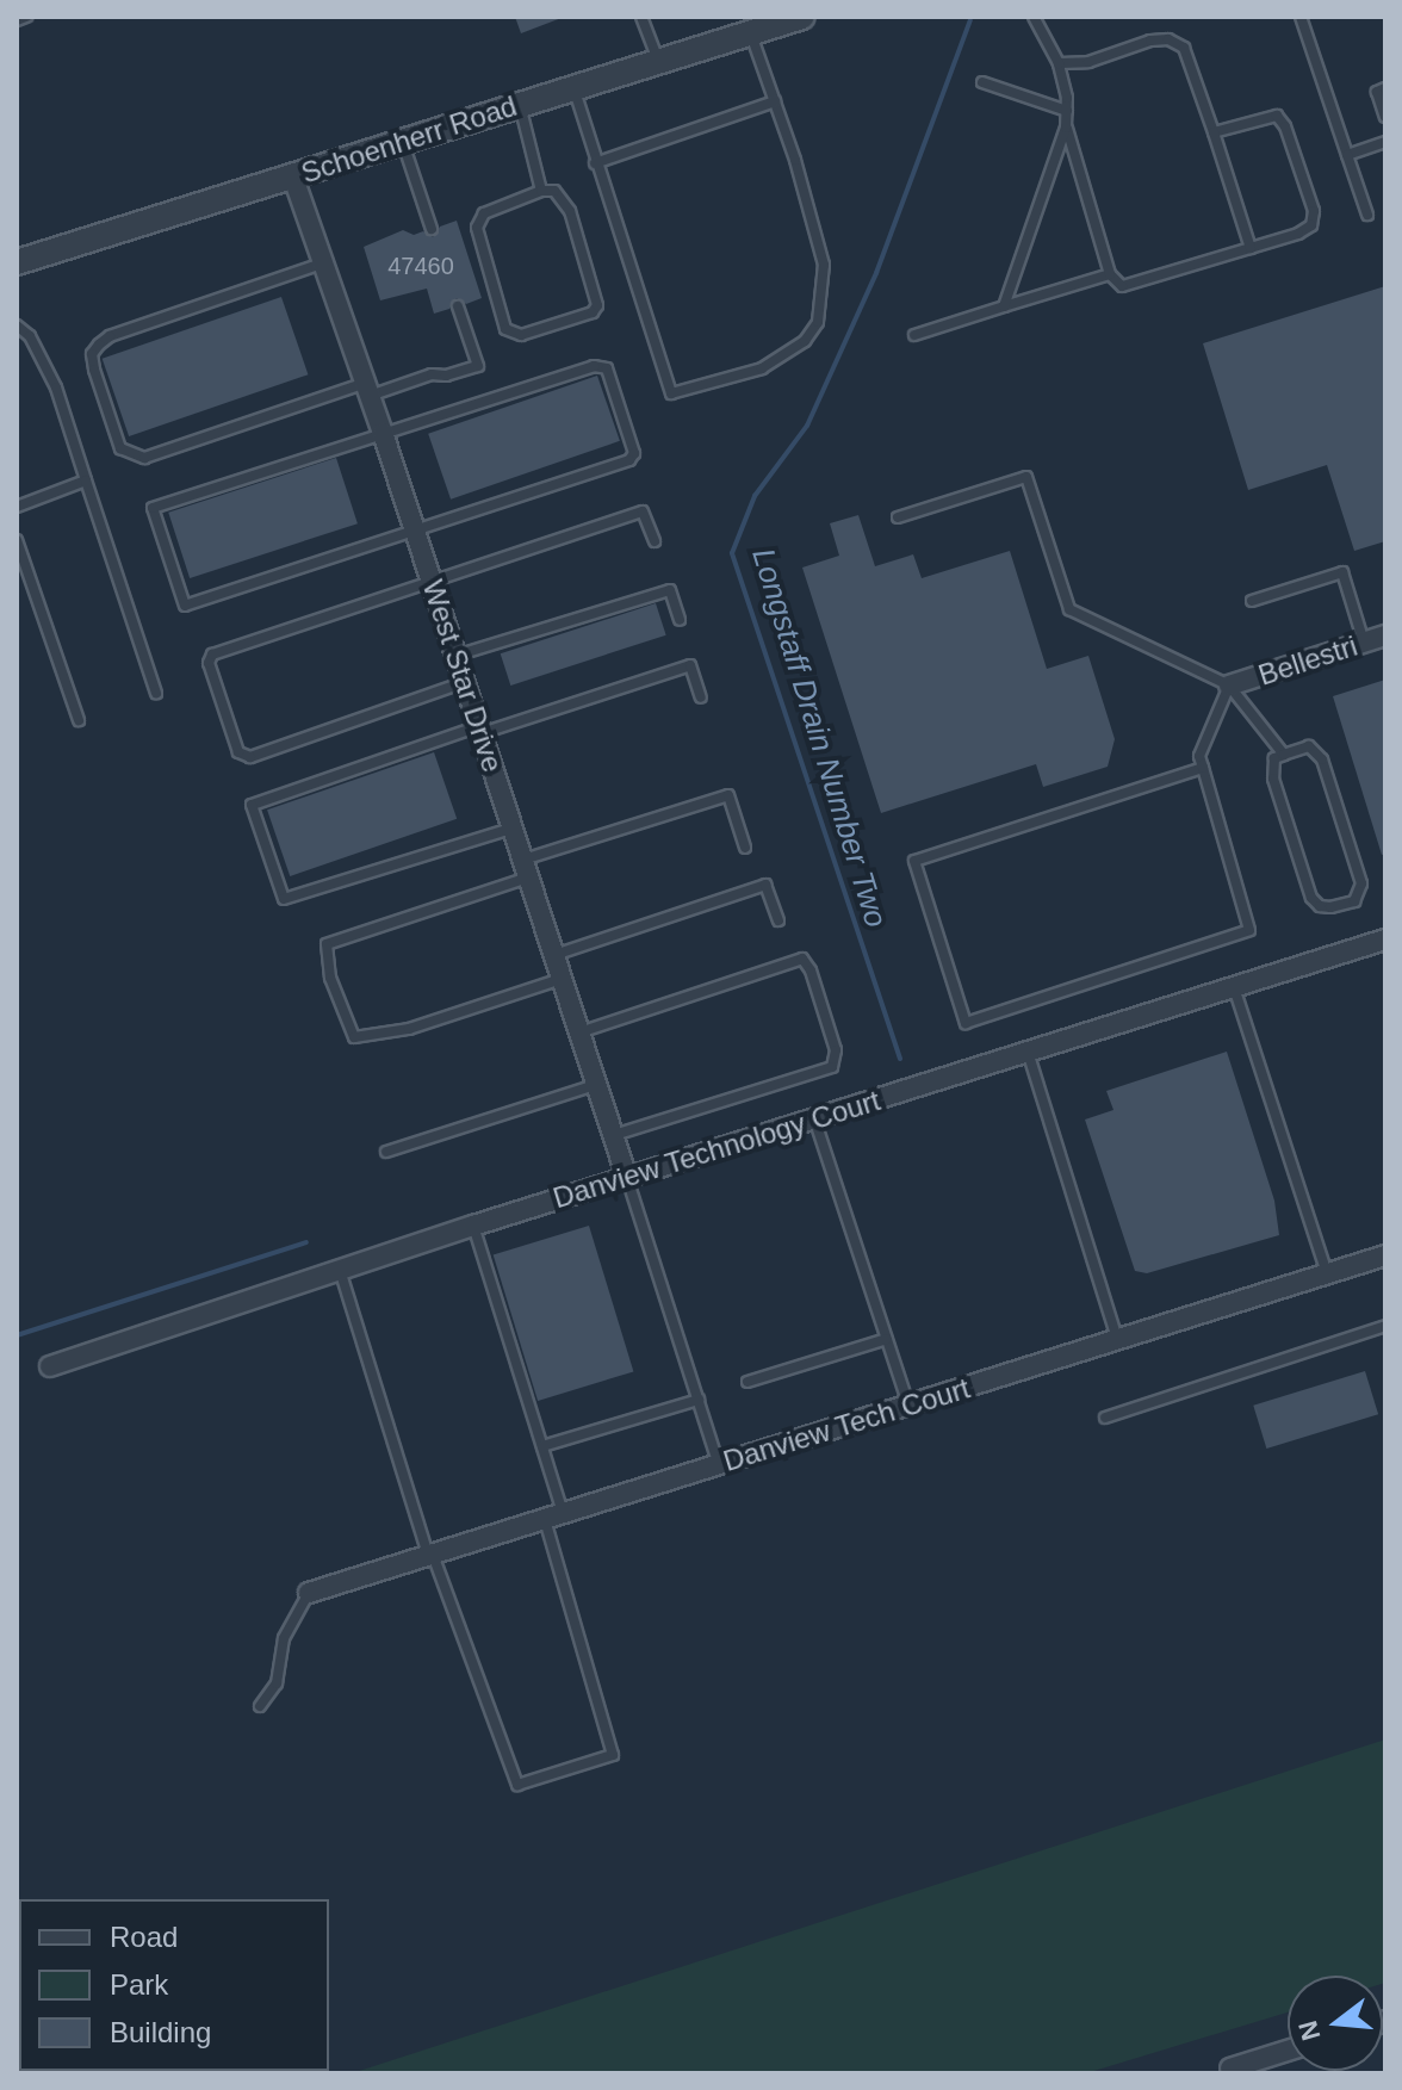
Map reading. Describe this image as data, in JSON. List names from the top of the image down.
{
  "streets": {
    "street": [
      "Schoenherr Road",
      "Bellestri",
      "West Star Drive",
      "Danview Technology Court",
      "Danview Tech Court"
    ]
  },
  "crossings": [
    ["Schoenherr Road", "West Star Drive"],
    ["West Star Drive", "Danview Technology Court"]
  ],
  "water": ["Longstaff Drain Number Two"],
  "house_numbers": ["47460"],
  "legend": ["Road", "Park", "Building"],
  "north": "left"
}
